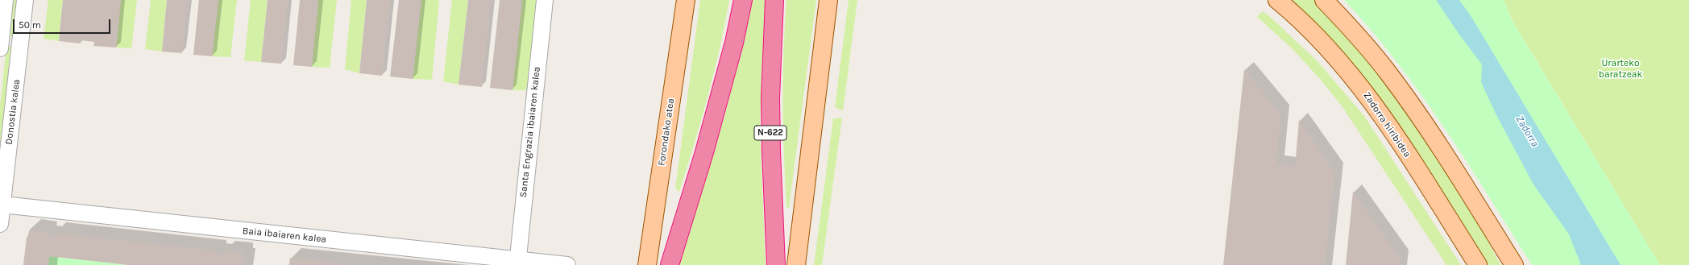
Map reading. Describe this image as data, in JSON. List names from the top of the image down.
{
  "streets": {
    "highway": ["N-622"],
    "main road": ["Zadorra hiribidea", "Forondako atea"],
    "street": ["Donostia kalea", "Santa Engrazia ibaiaren kalea", "Baia ibaiaren kalea"]
  },
  "crossings": [
    ["Donostia kalea", "Baia ibaiaren kalea"],
    ["Santa Engrazia ibaiaren kalea", "Baia ibaiaren kalea"]
  ],
  "water": ["Zadorra"],
  "parks": ["Urarteko baratzeak"],
  "scale_bar": "50 m"
}
